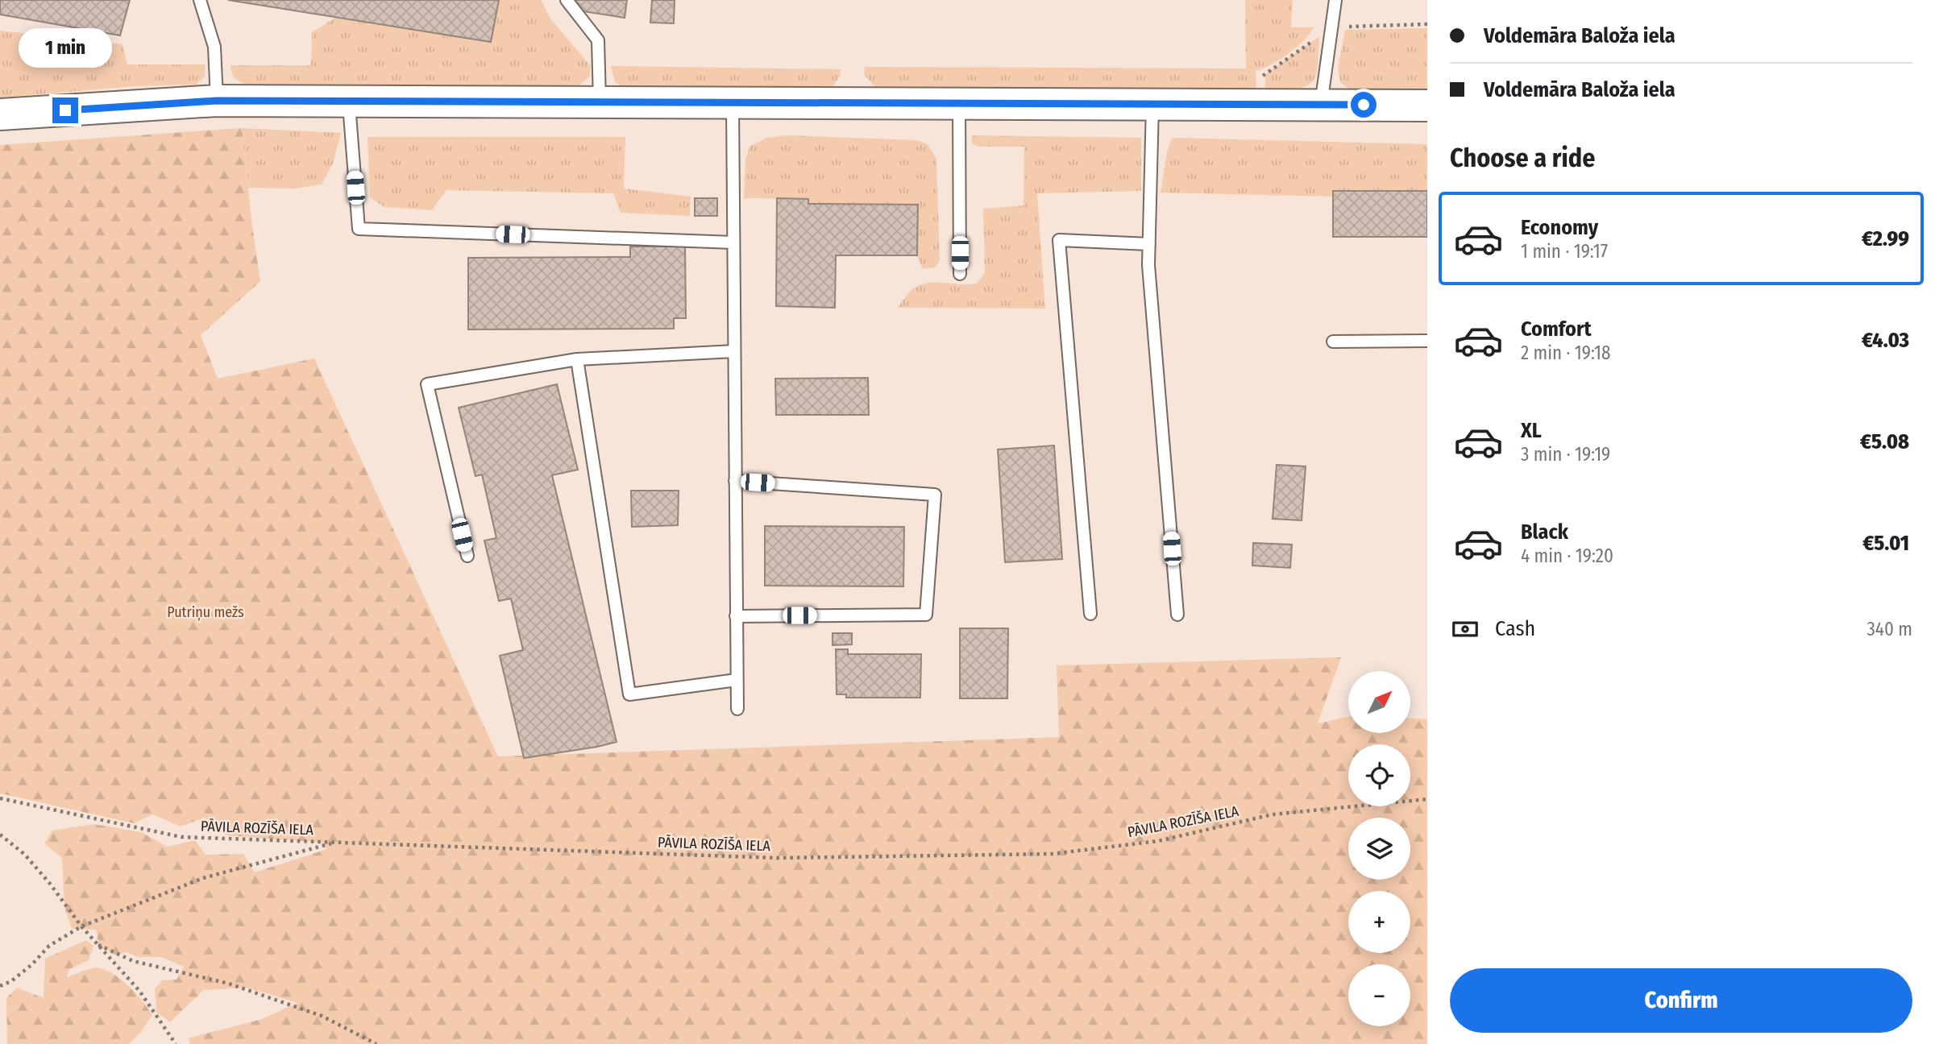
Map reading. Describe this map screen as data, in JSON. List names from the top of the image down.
{
  "streets": {
    "path": ["PĀVILA ROZĪŠA IELA"]
  },
  "parks": ["Putriņu mežs"],
  "north": "top right",
  "page": {
    "banner": ["Voldemāra Baloža iela", "Voldemāra Baloža iela"],
    "bubble": "1 min",
    "heading": "Choose a ride",
    "list": [
      {
        "name": "Economy",
        "note": "1 min · 19:17",
        "value": "€2.99"
      },
      {
        "name": "Comfort",
        "note": "2 min · 19:18",
        "value": "€4.03"
      },
      {
        "name": "XL",
        "note": "3 min · 19:19",
        "value": "€5.08"
      },
      {
        "name": "Black",
        "note": "4 min · 19:20",
        "value": "€5.01"
      }
    ],
    "pay": ["Cash", "340 m"],
    "map_buttons": ["+", "−"],
    "buttons": "Confirm"
  }
}
